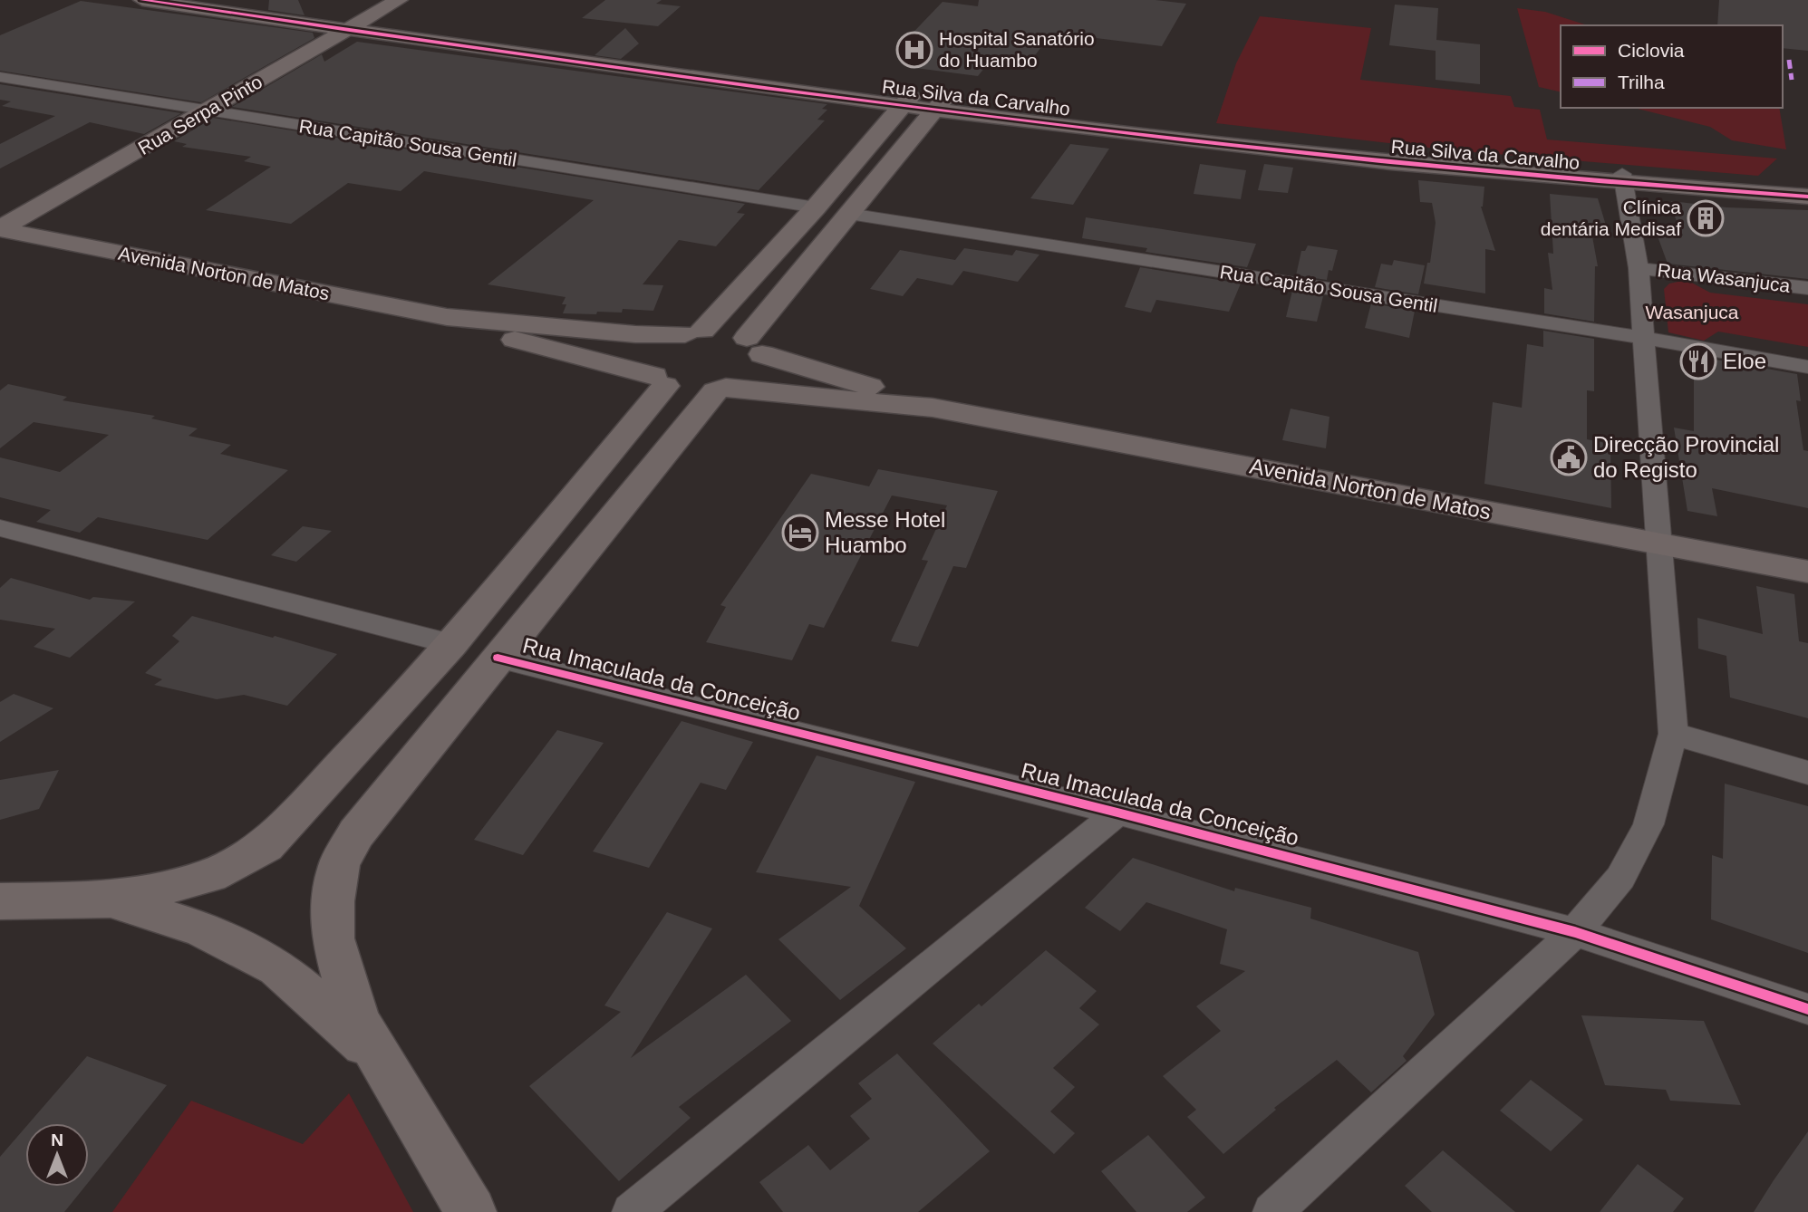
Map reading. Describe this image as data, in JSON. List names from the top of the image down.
{
  "streets": {
    "street": [
      "Rua Silva da Carvalho",
      "Rua Serpa Pinto",
      "Rua Capitão Sousa Gentil",
      "Avenida Norton de Matos",
      "Rua Wasanjuca",
      "Rua Imaculada da Conceição"
    ]
  },
  "crossings": [
    ["Rua Silva da Carvalho", "Rua Serpa Pinto"],
    ["Rua Serpa Pinto", "Rua Capitão Sousa Gentil"],
    ["Rua Serpa Pinto", "Avenida Norton de Matos"]
  ],
  "parks": ["Wasanjuca"],
  "places": {
    "hospital": ["Hospital Sanatório do Huambo"],
    "building": ["Clínica dentária Medisaf"],
    "restaurant": ["Eloe"],
    "public building": ["Direcção Provincial do Registo"],
    "hotel": ["Messe Hotel Huambo"]
  },
  "legend": ["Ciclovia", "Trilha"],
  "north": "top"
}
